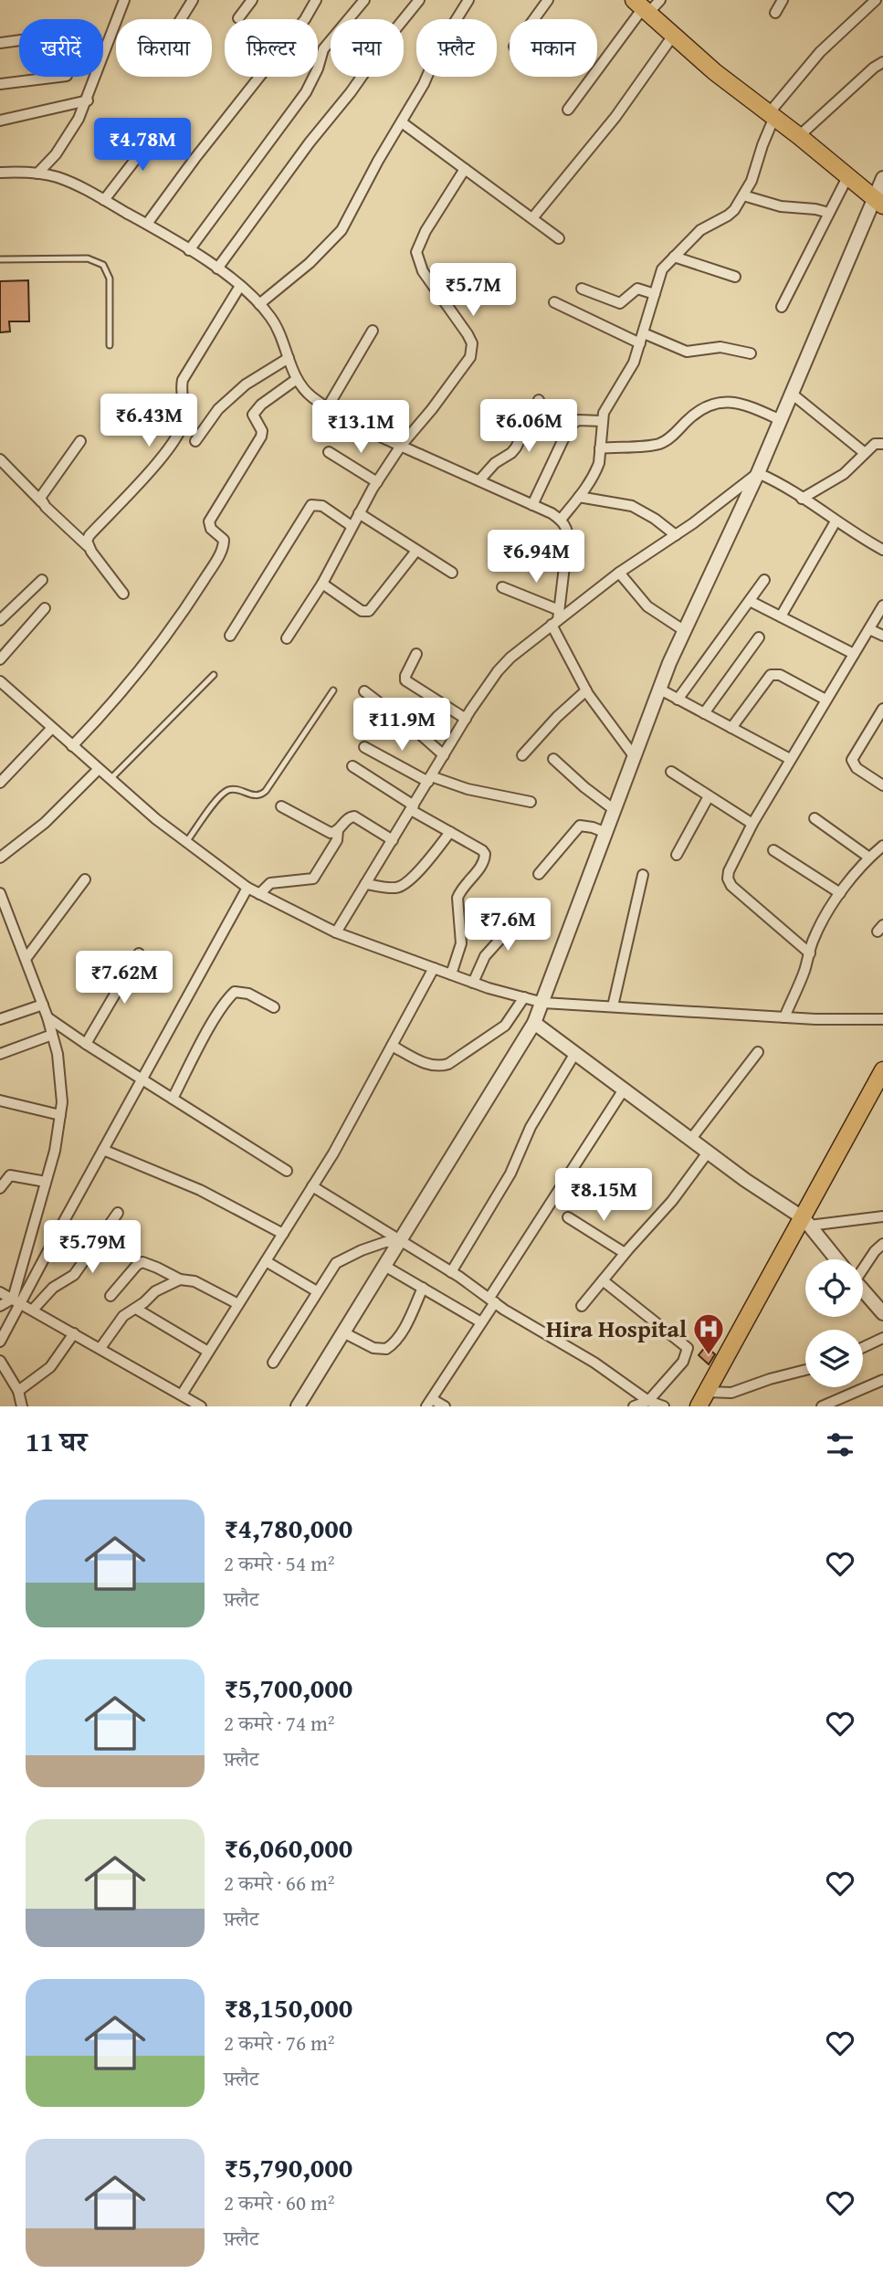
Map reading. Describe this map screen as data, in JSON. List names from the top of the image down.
{
  "places": {
    "hospital": ["Hira Hospital"]
  },
  "page": {
    "chip": [
      "खरीदें",
      "किराया",
      "फ़िल्टर",
      "नया",
      "फ़्लैट",
      "मकान"
    ],
    "price": [
      "₹4.78M",
      "₹5.7M",
      "₹6.43M",
      "₹6.06M",
      "₹13.1M",
      "₹6.94M",
      "₹11.9M",
      "₹7.6M",
      "₹7.62M",
      "₹8.15M",
      "₹5.79M"
    ],
    "heading": "11 घर",
    "list": [
      {
        "name": "₹4,780,000",
        "note": "2 कमरे · 54 m² · फ़्लैट"
      },
      {
        "name": "₹5,700,000",
        "note": "2 कमरे · 74 m² · फ़्लैट"
      },
      {
        "name": "₹6,060,000",
        "note": "2 कमरे · 66 m² · फ़्लैट"
      },
      {
        "name": "₹8,150,000",
        "note": "2 कमरे · 76 m² · फ़्लैट"
      },
      {
        "name": "₹5,790,000",
        "note": "2 कमरे · 60 m² · फ़्लैट"
      }
    ]
  }
}
